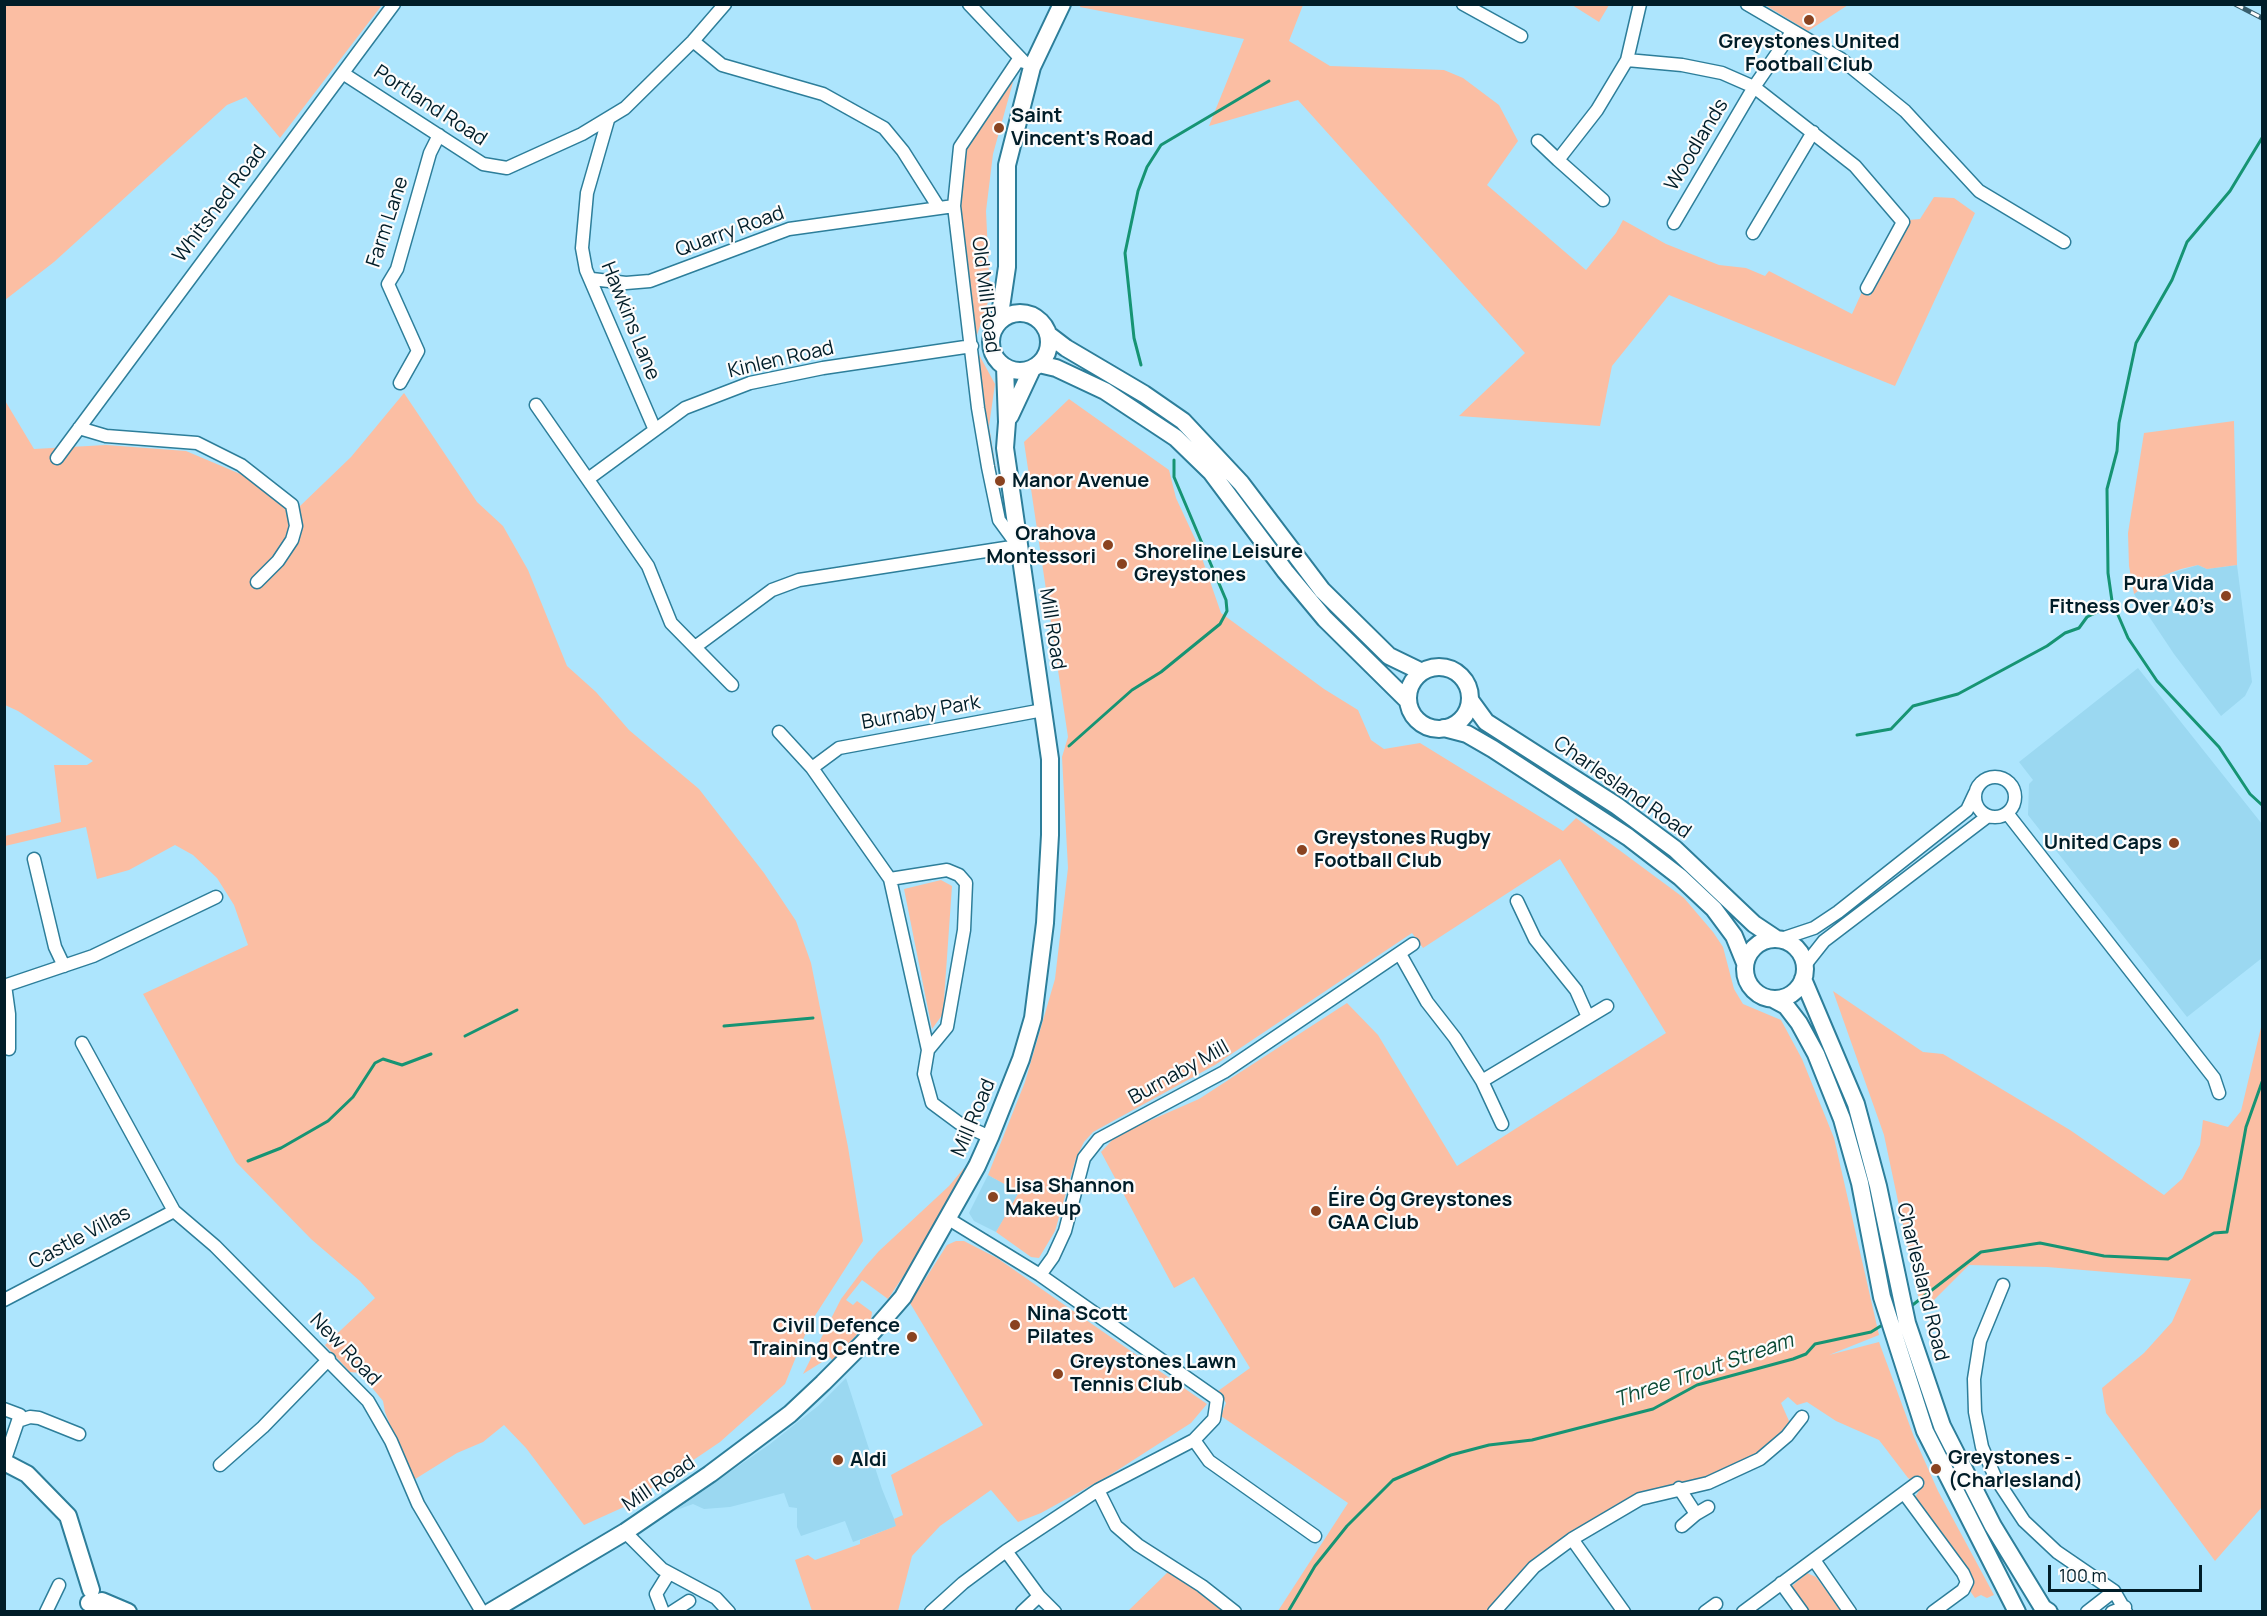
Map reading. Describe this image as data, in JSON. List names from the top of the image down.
{
  "streets": {
    "main road": ["Mill Road", "Charlesland Road"],
    "street": [
      "Portland Road",
      "Woodlands",
      "Whitshed Road",
      "Farm Lane",
      "Quarry Road",
      "Old Mill Road",
      "Hawkins Lane",
      "Kinlen Road",
      "Burnaby Park",
      "Burnaby Mill",
      "Castle Villas",
      "New Road"
    ]
  },
  "crossings": [
    ["Portland Road", "Whitshed Road"],
    ["Portland Road", "Farm Lane"],
    ["Portland Road", "Hawkins Lane"],
    ["Quarry Road", "Old Mill Road"],
    ["Quarry Road", "Hawkins Lane"],
    ["Old Mill Road", "Kinlen Road"],
    ["Old Mill Road", "Mill Road"],
    ["Hawkins Lane", "Kinlen Road"],
    ["Mill Road", "Burnaby Park"],
    ["Castle Villas", "New Road"]
  ],
  "water": ["Three Trout Stream"],
  "places": [
    "Greystones United Football Club",
    "Saint Vincent's Road",
    "Manor Avenue",
    "Orahova Montessori",
    "Shoreline Leisure Greystones",
    "Pura Vida Fitness Over 40’s",
    "United Caps",
    "Greystones Rugby Football Club",
    "Lisa Shannon Makeup",
    "Éire Óg Greystones GAA Club",
    "Nina Scott Pilates",
    "Civil Defence Training Centre",
    "Greystones Lawn Tennis Club",
    "Aldi",
    "Greystones - (Charlesland)"
  ],
  "scale_bar": "100 m"
}
